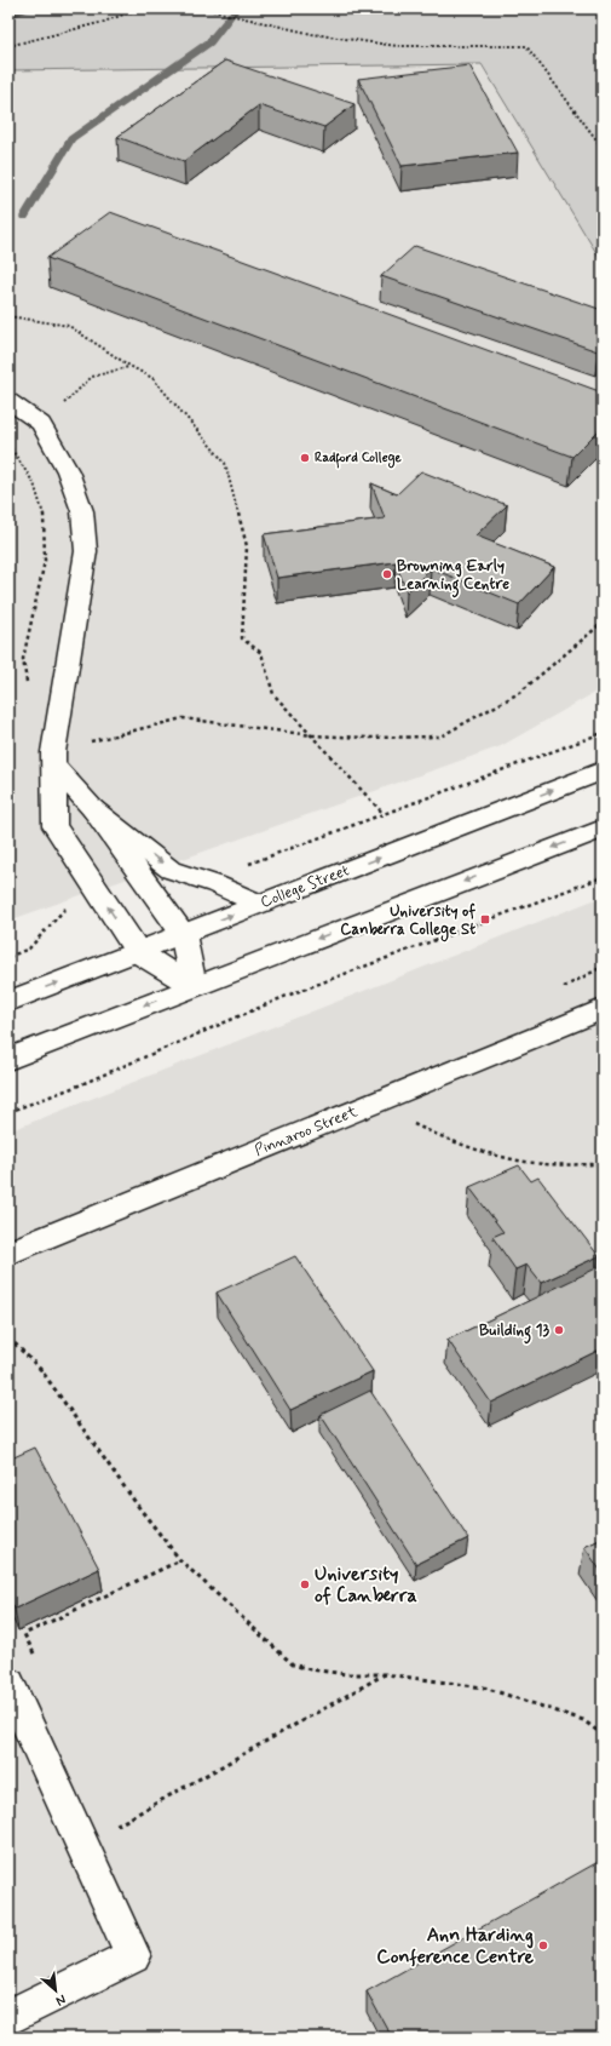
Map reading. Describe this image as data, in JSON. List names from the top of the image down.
{
  "streets": {
    "street": ["College Street", "Pinnaroo Street"]
  },
  "places": {
    "other": [
      "Radford College",
      "Browning Early Learning Centre",
      "Building 13",
      "University of Canberra",
      "Ann Harding Conference Centre"
    ],
    "transit": ["University of Canberra College St"]
  },
  "north": "bottom right"
}
